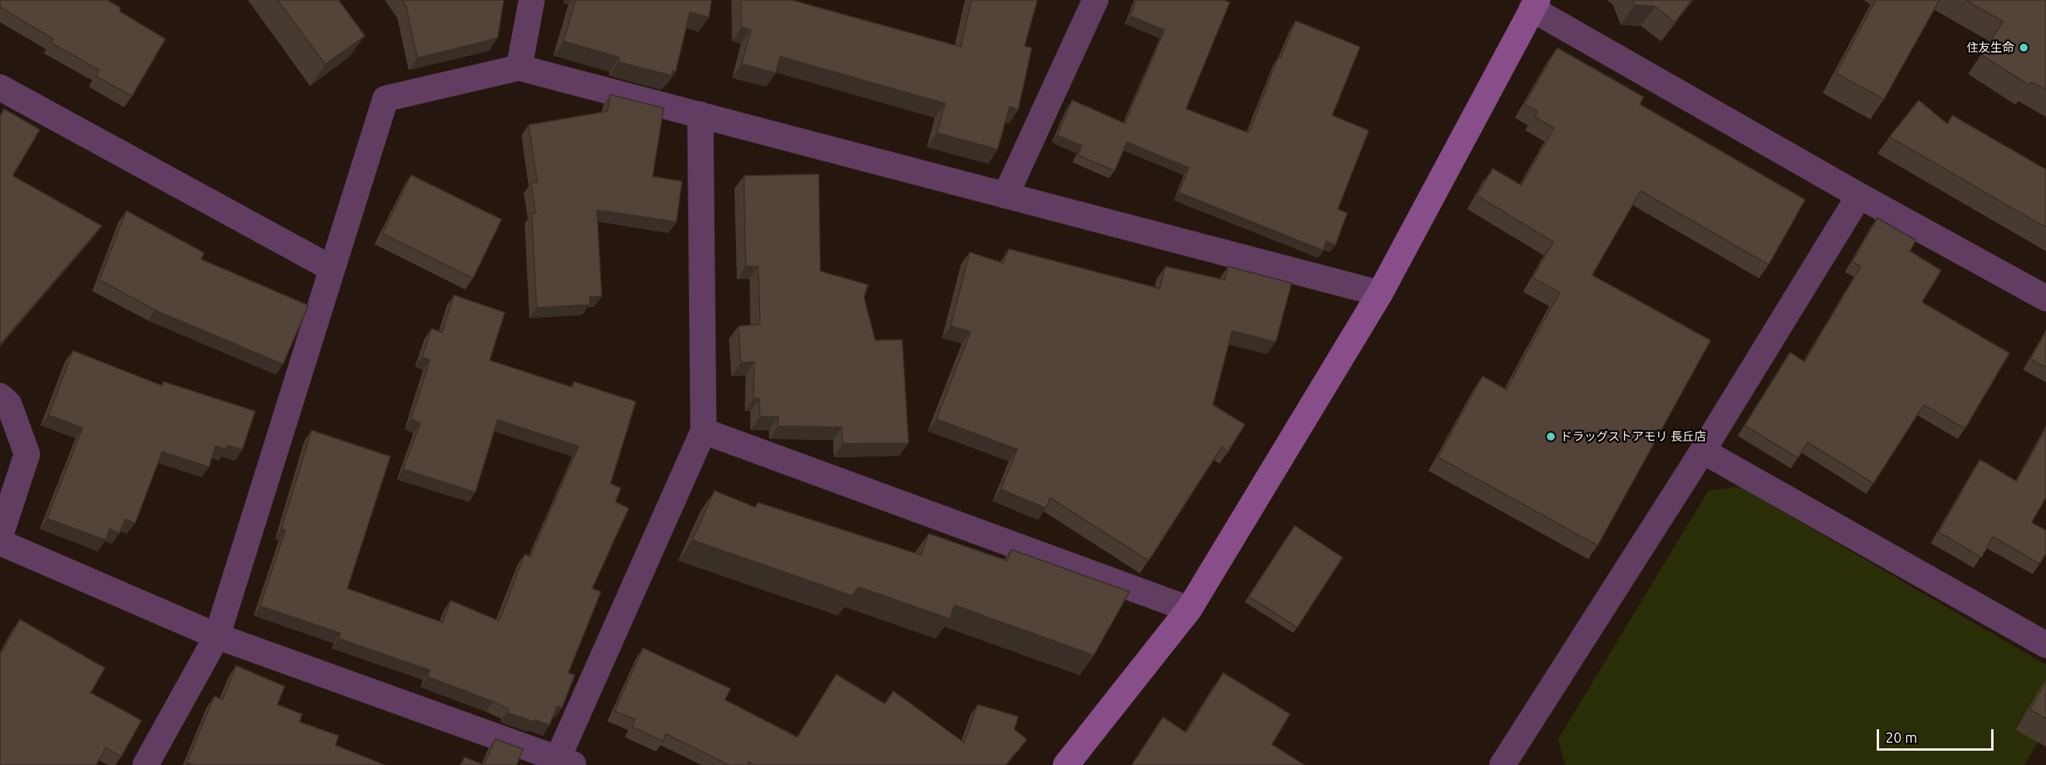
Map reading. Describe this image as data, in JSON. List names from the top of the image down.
{
  "places": ["住友生命", "ドラッグストアモリ 長丘店"],
  "scale_bar": "20 m"
}
